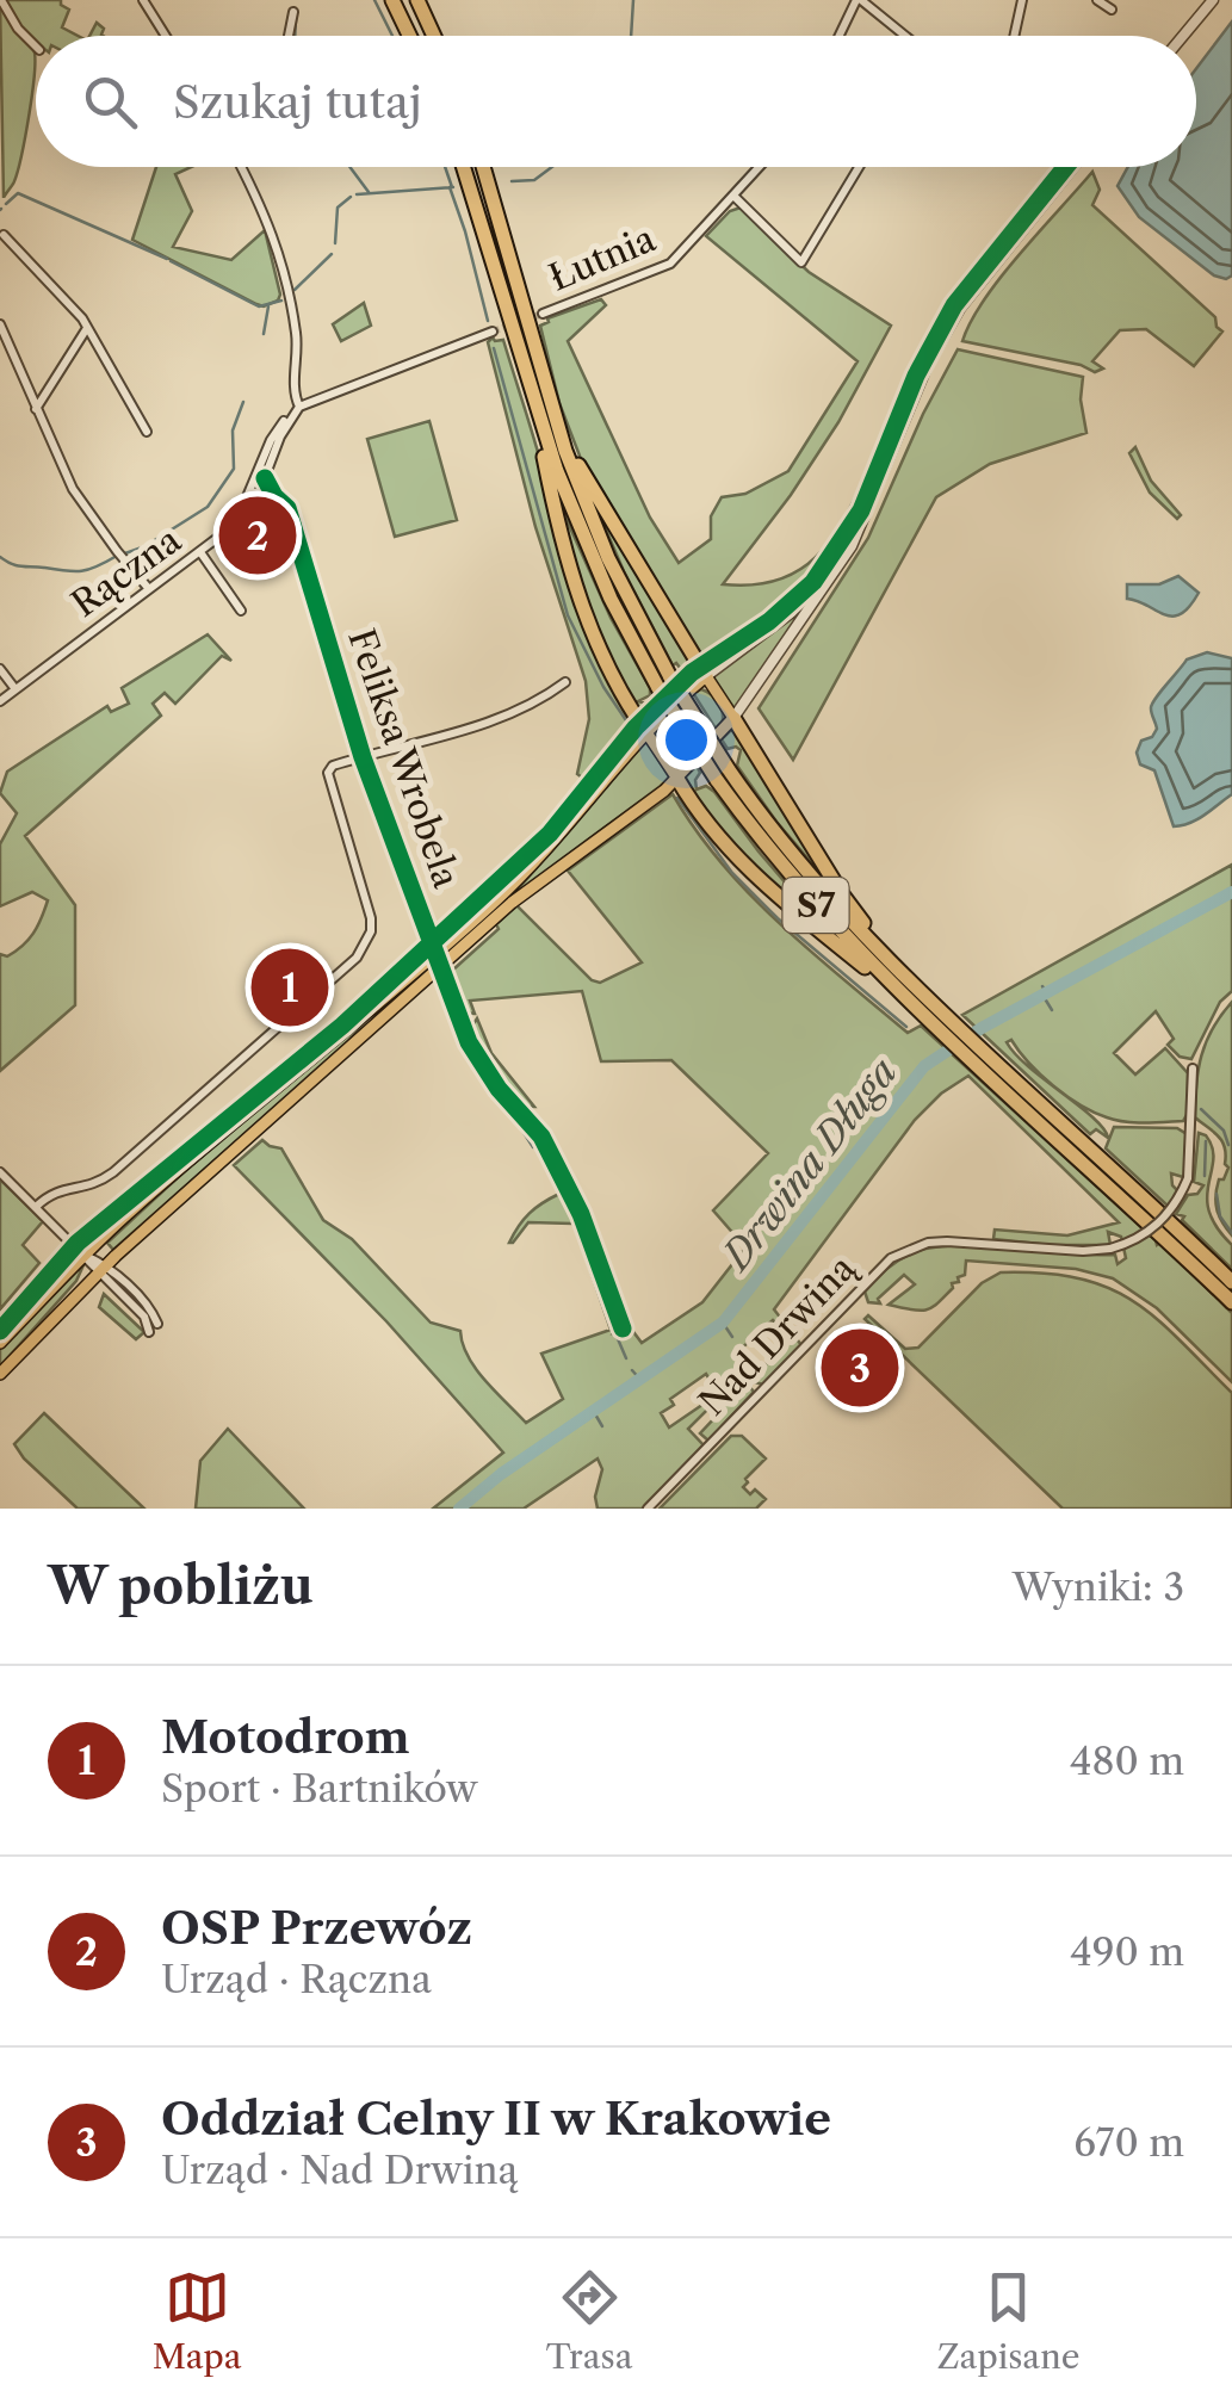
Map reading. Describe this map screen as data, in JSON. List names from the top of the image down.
{
  "streets": {
    "highway": ["S7"],
    "street": [
      "Łutnia",
      "Rączna",
      "Feliksa Wrobela",
      "Nad Drwiną"
    ]
  },
  "water": ["Drwina Długa"],
  "page": {
    "search": "Szukaj tutaj",
    "pins": ["2", "1", "3"],
    "heading": ["W pobliżu", "Wyniki: 3"],
    "list": [
      {
        "mark": "1",
        "name": "Motodrom",
        "note": "Sport · Bartników",
        "value": "480 m"
      },
      {
        "mark": "2",
        "name": "OSP Przewóz",
        "note": "Urząd · Rączna",
        "value": "490 m"
      },
      {
        "mark": "3",
        "name": "Oddział Celny II w Krakowie",
        "note": "Urząd · Nad Drwiną",
        "value": "670 m"
      }
    ],
    "nav": ["Mapa", "Trasa", "Zapisane"]
  }
}
